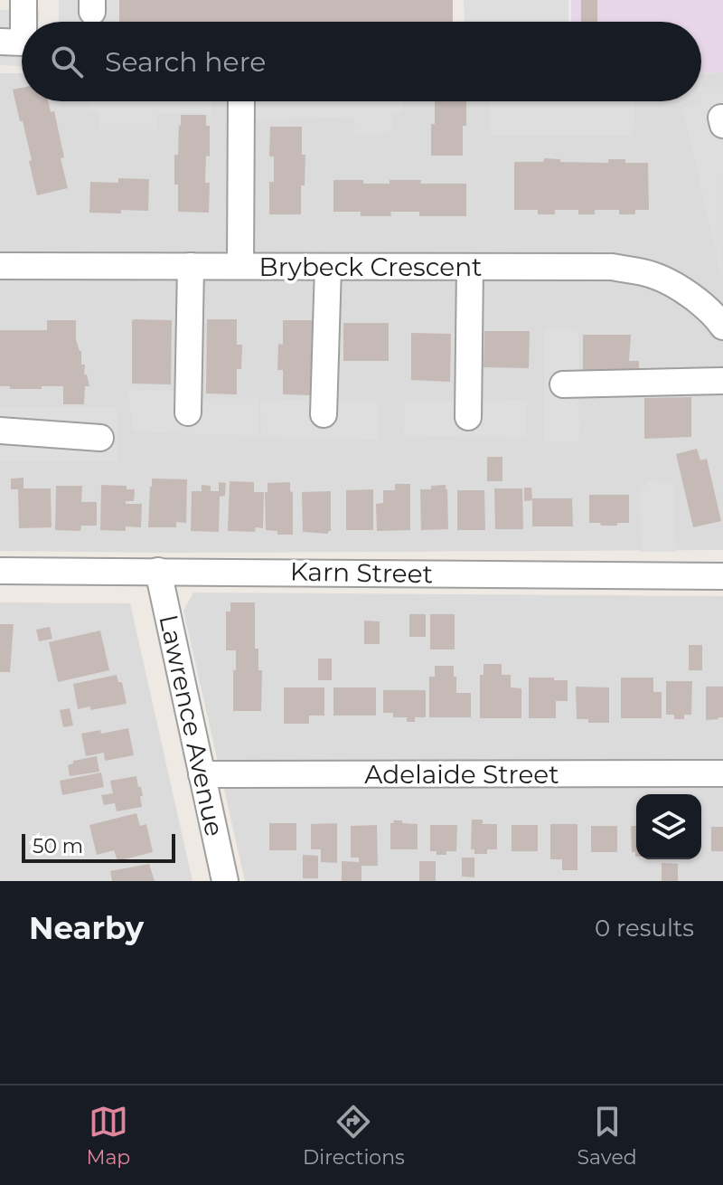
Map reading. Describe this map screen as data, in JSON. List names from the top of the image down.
{
  "streets": {
    "street": [
      "Brybeck Crescent",
      "Karn Street",
      "Lawrence Avenue",
      "Adelaide Street"
    ]
  },
  "crossings": [
    ["Karn Street", "Lawrence Avenue"],
    ["Lawrence Avenue", "Adelaide Street"]
  ],
  "scale_bar": "50 m",
  "page": {
    "search": "Search here",
    "scale": "50 m",
    "heading": ["Nearby", "0 results"],
    "nav": ["Map", "Directions", "Saved"]
  }
}
